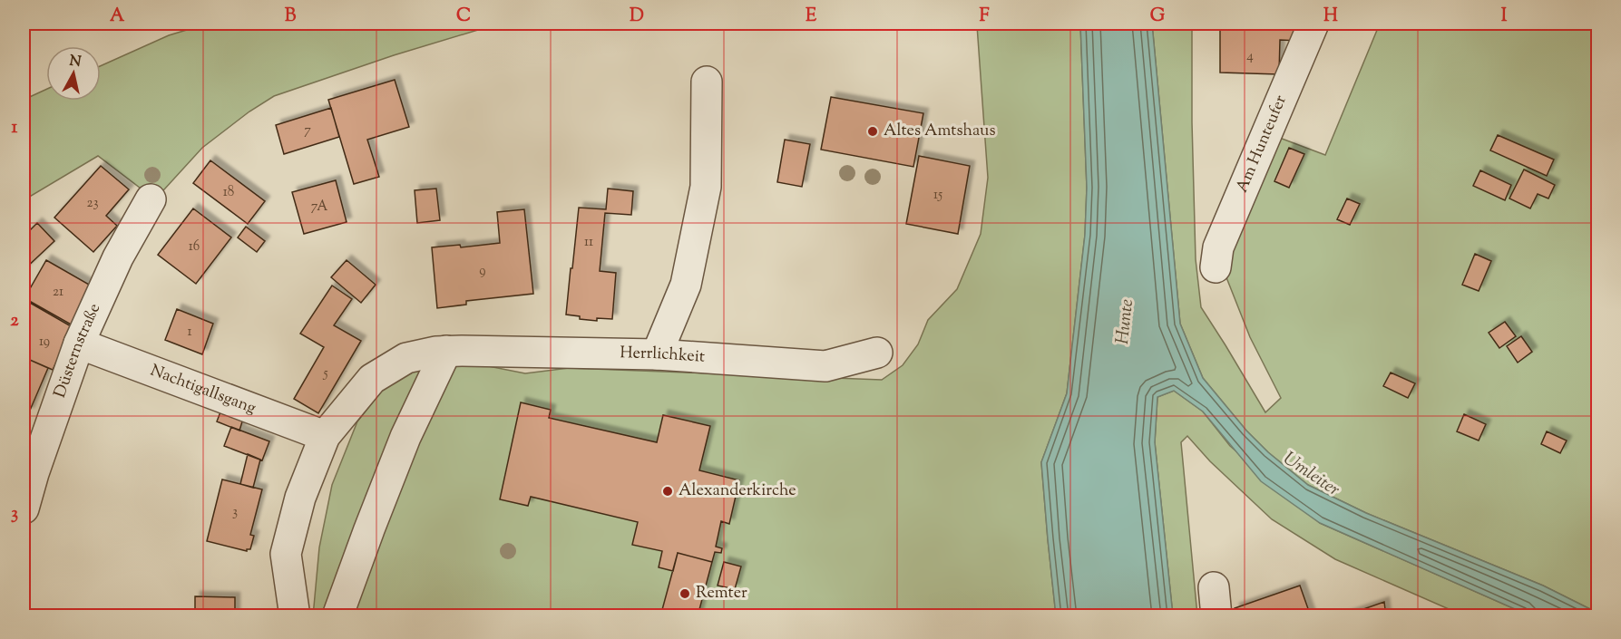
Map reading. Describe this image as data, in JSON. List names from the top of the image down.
{
  "streets": {
    "street": [
      "Am Hunteufer",
      "Düsternstraße",
      "Herrlichkeit",
      "Nachtigallsgang"
    ]
  },
  "crossings": [
    ["Düsternstraße", "Nachtigallsgang"],
    ["Herrlichkeit", "Nachtigallsgang"]
  ],
  "water": ["Hunte", "Umleiter"],
  "places": ["Altes Amtshaus", "Alexanderkirche", "Remter"],
  "house_numbers": [
    "4",
    "7",
    "18",
    "15",
    "23",
    "7A",
    "11",
    "16",
    "9",
    "21",
    "1",
    "19",
    "5",
    "3"
  ],
  "north": "top",
  "grid": {
    "columns": [
      "A",
      "B",
      "C",
      "D",
      "E",
      "F",
      "G",
      "H",
      "I"
    ],
    "rows": ["1", "2", "3"]
  }
}
